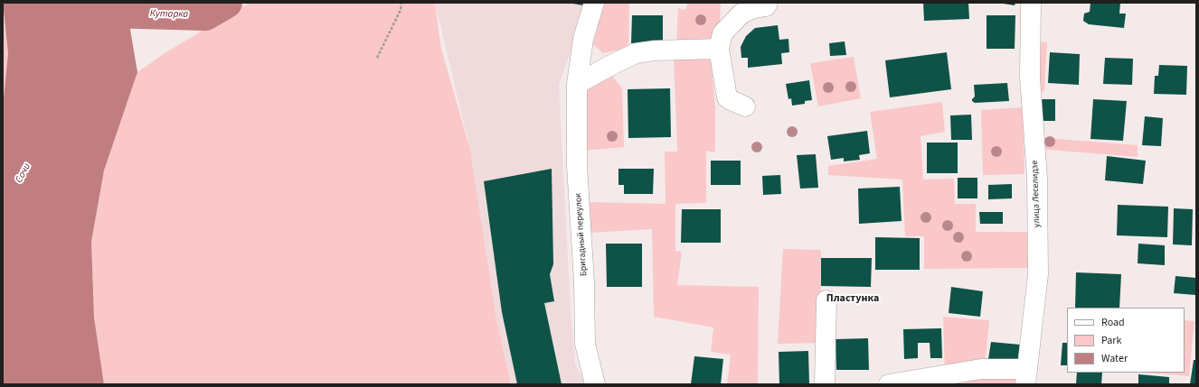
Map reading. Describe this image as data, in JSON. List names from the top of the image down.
{
  "streets": {
    "street": ["улица Леселидзе", "Бригадный переулок"]
  },
  "districts": ["Пластунка"],
  "water": ["Кутарка", "Сочи"],
  "legend": ["Road", "Park", "Water"]
}
